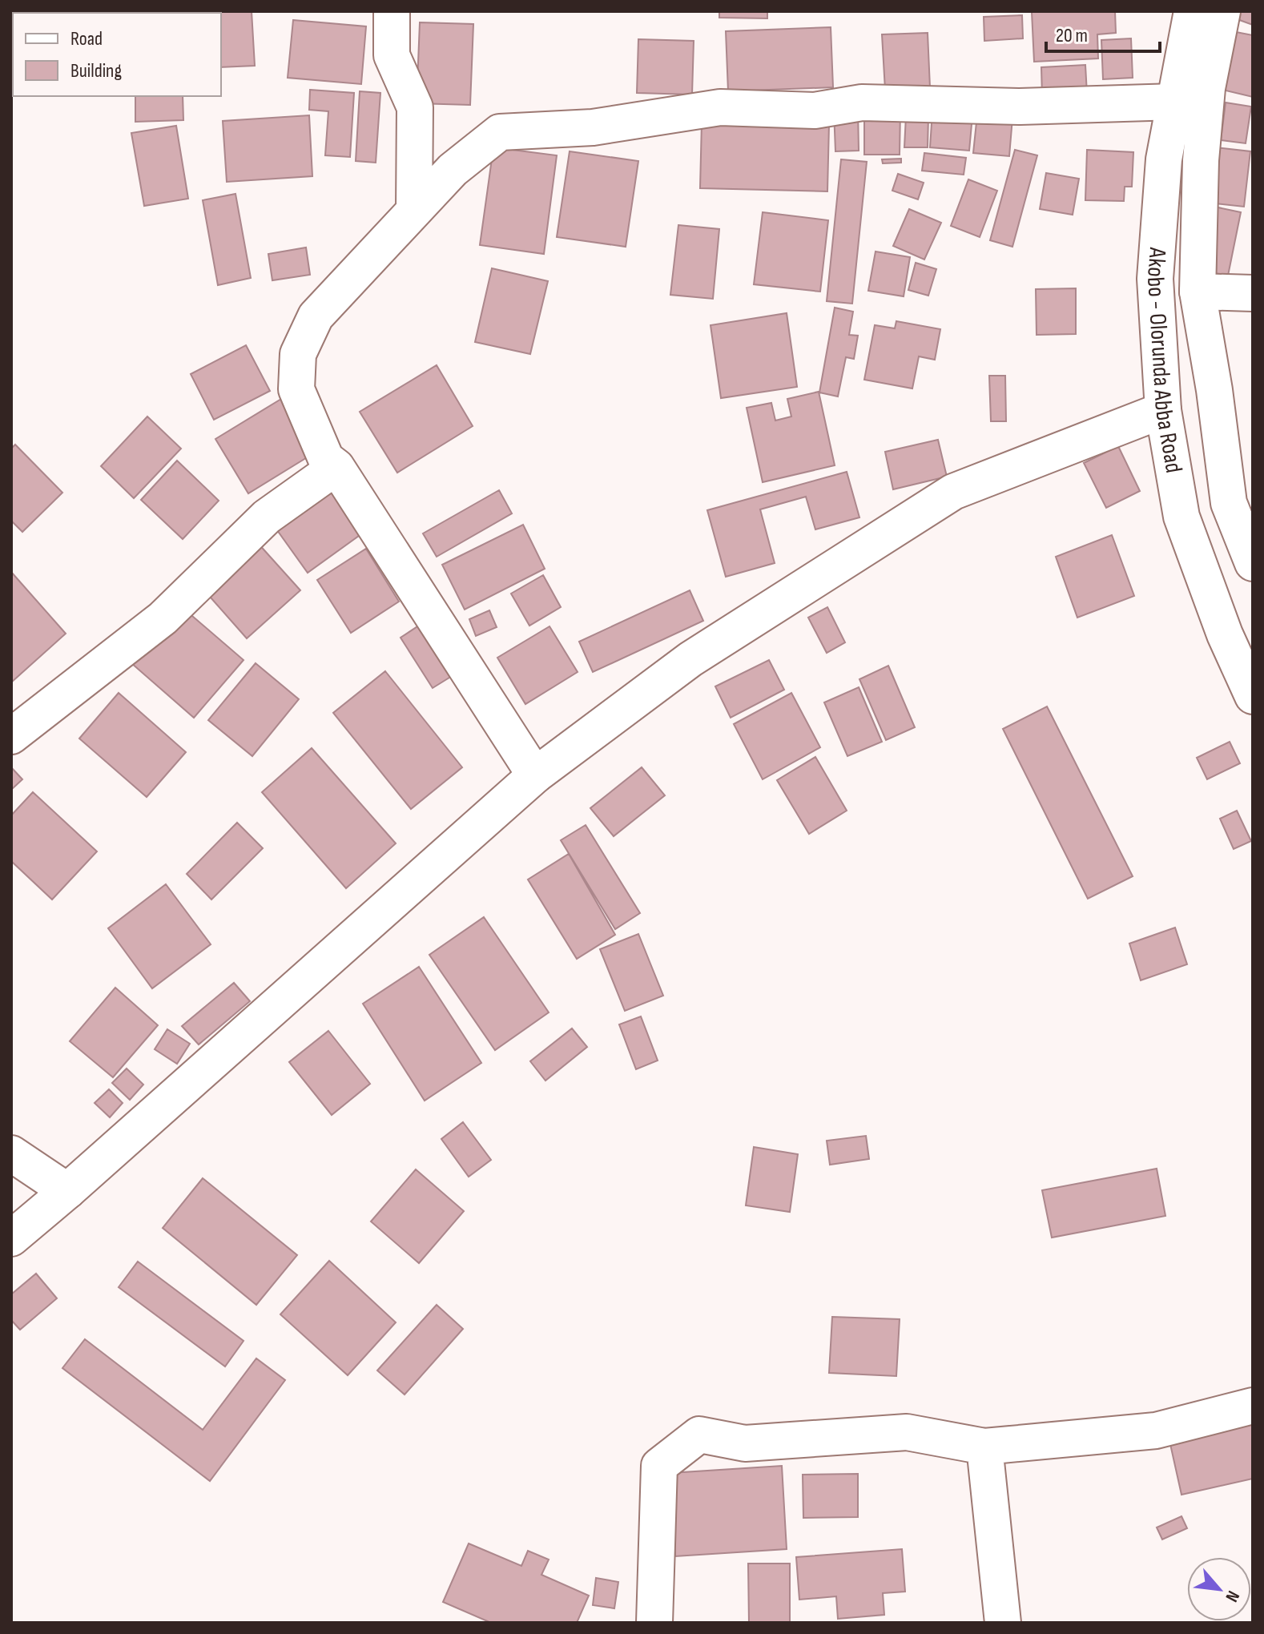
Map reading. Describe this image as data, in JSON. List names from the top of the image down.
{
  "streets": {
    "street": ["Akobo - Olorunda Abba Road"]
  },
  "legend": ["Road", "Building"],
  "scale_bar": "20 m",
  "north": "bottom right"
}
